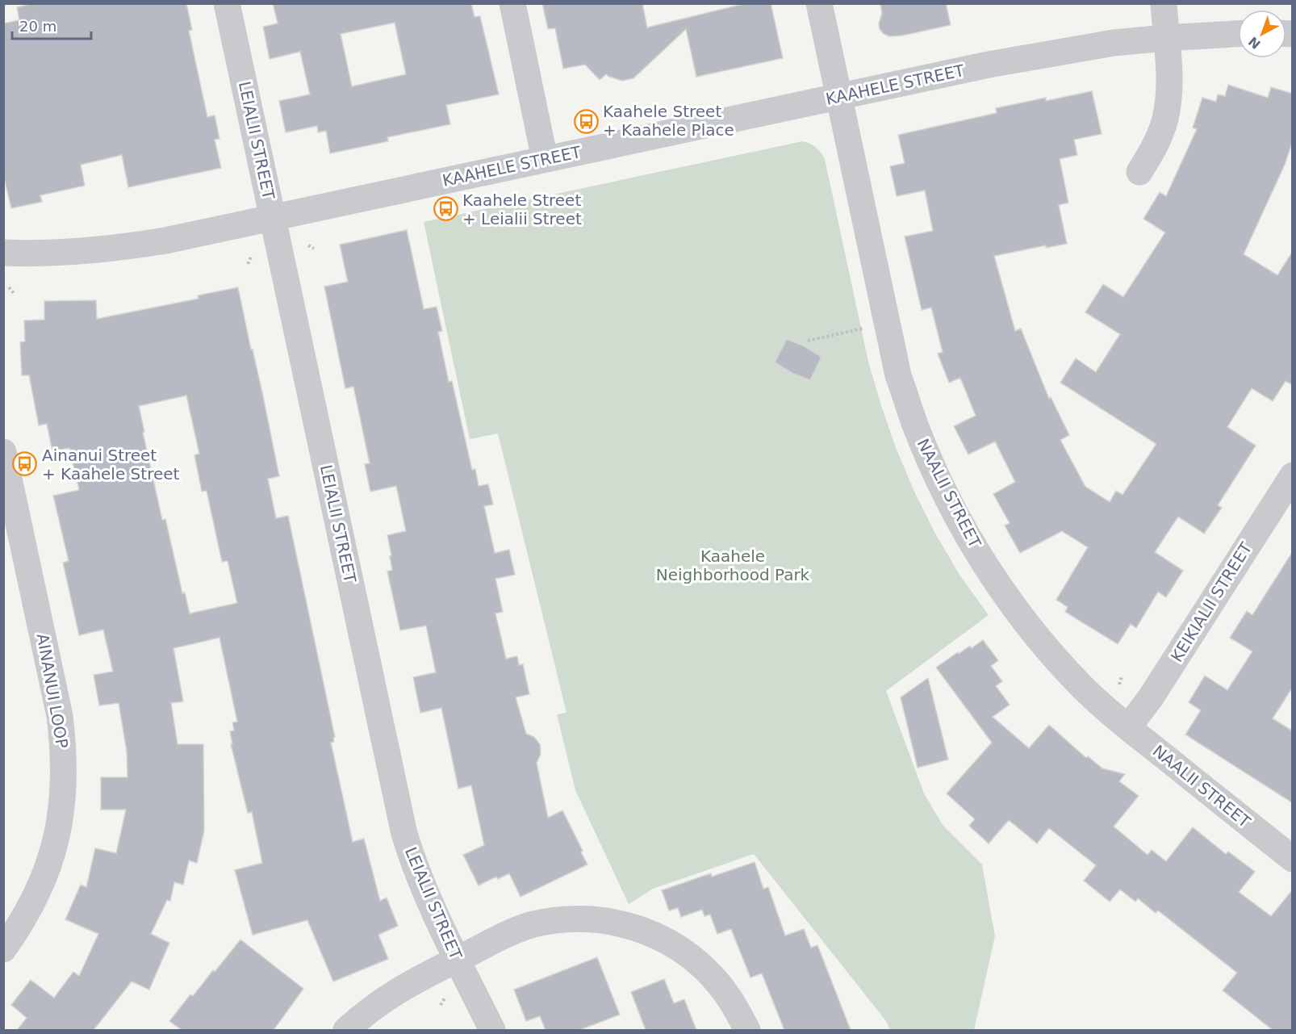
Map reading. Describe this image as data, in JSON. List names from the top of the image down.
{
  "streets": {
    "street": [
      "KAAHELE STREET",
      "LEIALII STREET",
      "NAALII STREET",
      "KEIKIALII STREET",
      "AINANUI LOOP"
    ]
  },
  "crossings": [
    ["KAAHELE STREET", "LEIALII STREET"],
    ["KAAHELE STREET", "NAALII STREET"],
    ["NAALII STREET", "KEIKIALII STREET"]
  ],
  "parks": ["Kaahele Neighborhood Park"],
  "places": {
    "bus stop": ["Kaahele Street + Kaahele Place", "Kaahele Street + Leialii Street", "Ainanui Street + Kaahele Street"]
  },
  "scale_bar": "20 m",
  "north": "bottom left"
}
